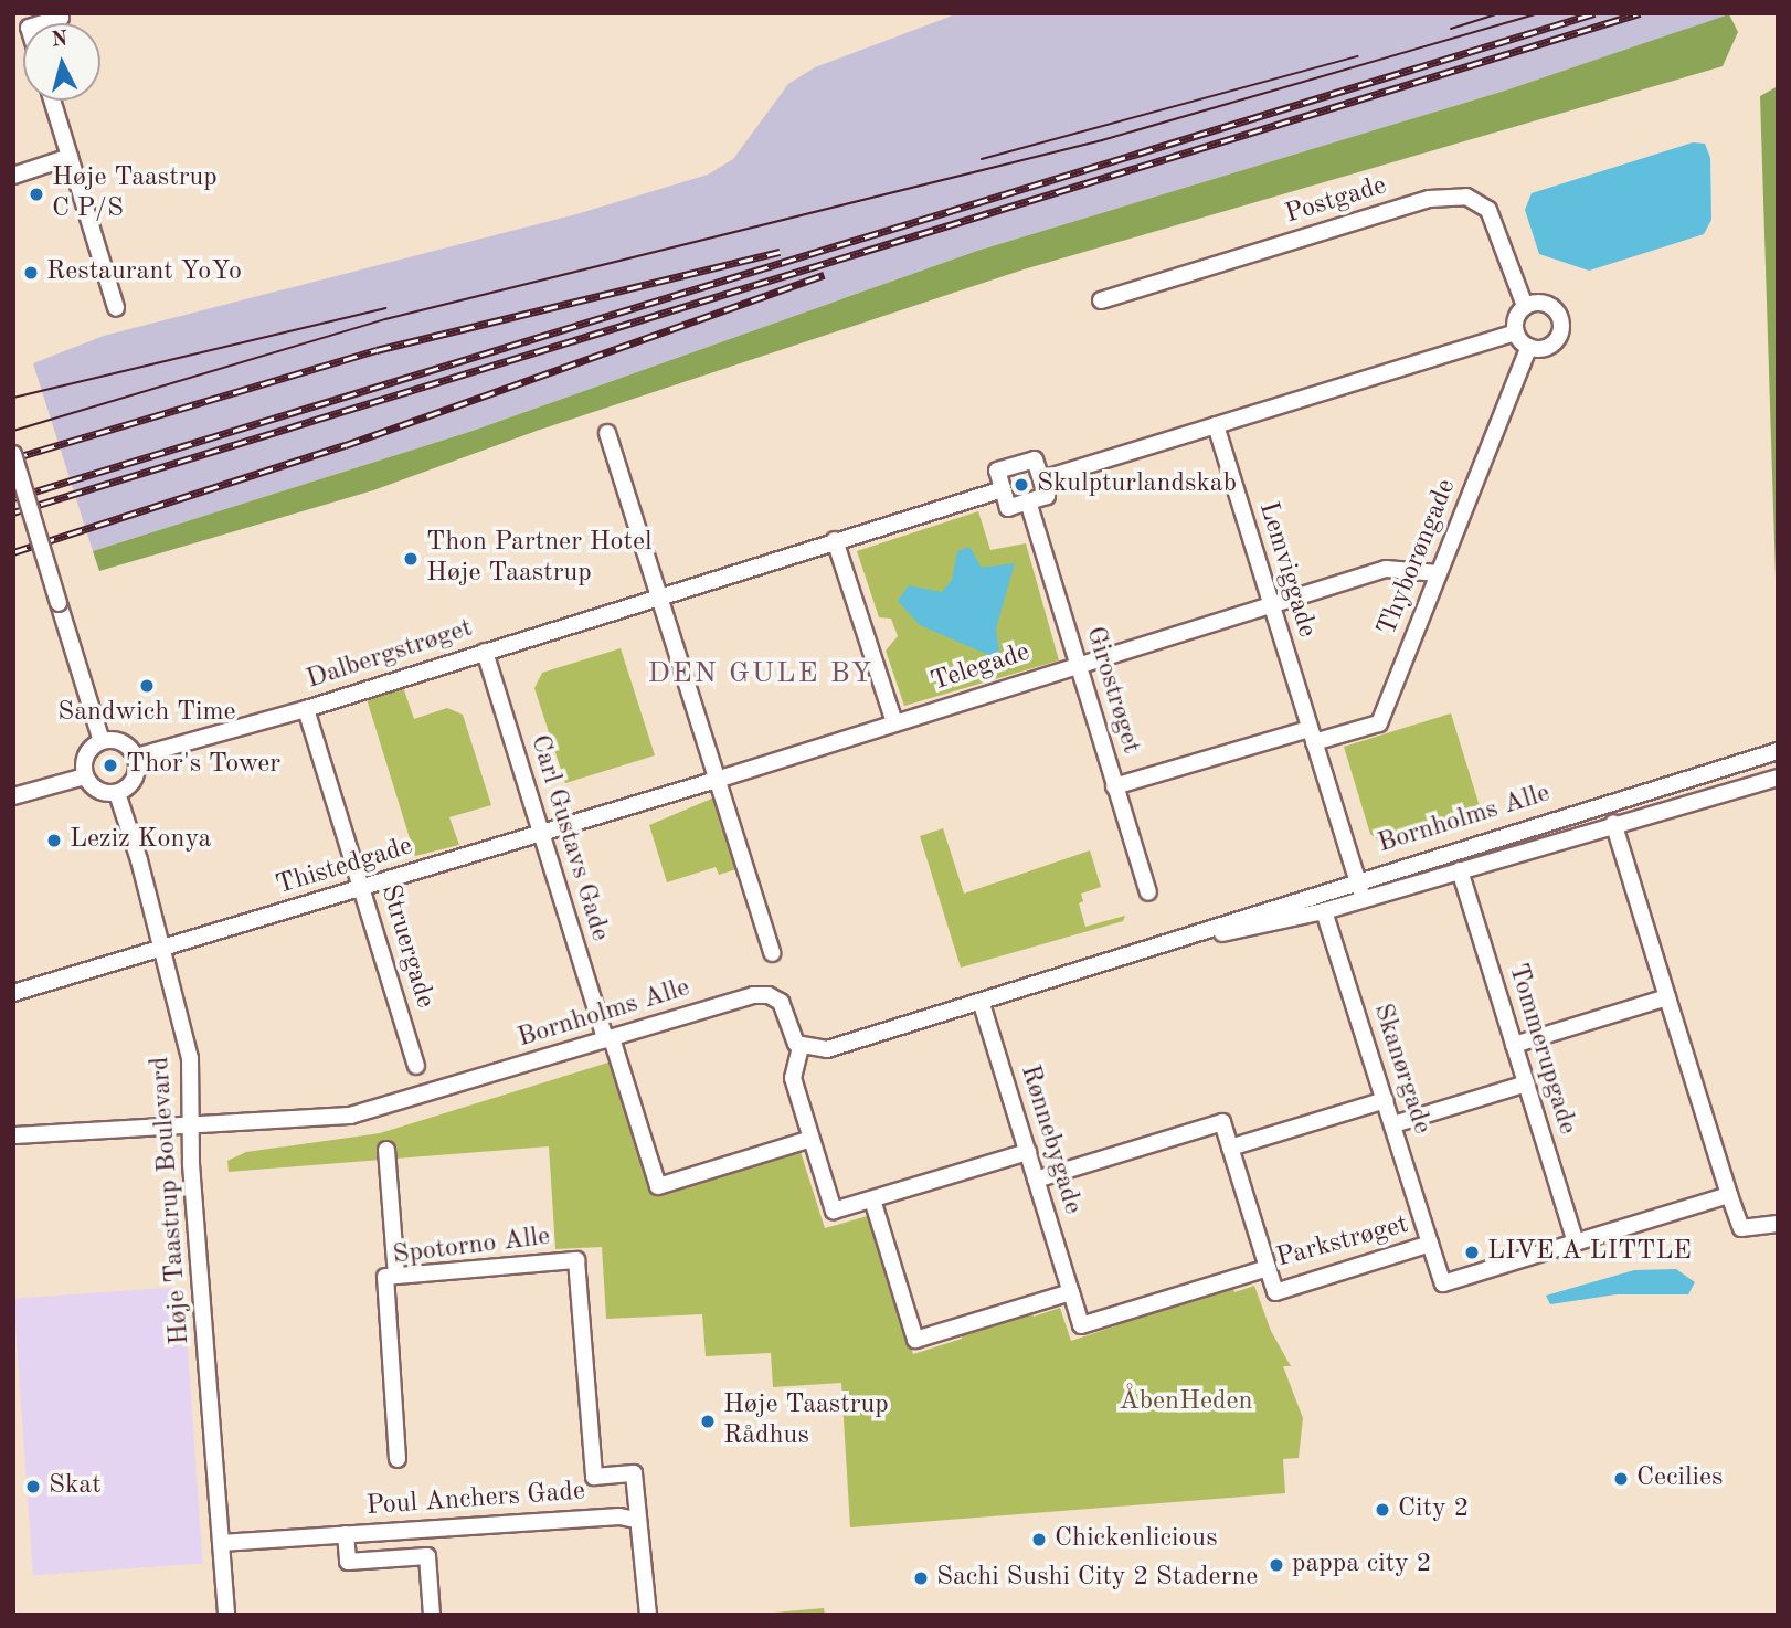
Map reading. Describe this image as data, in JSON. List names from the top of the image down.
{
  "streets": {
    "street": [
      "Postgade",
      "Thyborøngade",
      "Lemviggade",
      "Dalbergstrøget",
      "Telegade",
      "Girostrøget",
      "Bornholms Alle",
      "Carl Gustavs Gade",
      "Thistedgade",
      "Struergade",
      "Tommerupgade",
      "Skanørgade",
      "Rønnebygade",
      "Høje Taastrup Boulevard",
      "Parkstrøget",
      "Spotorno Alle",
      "Poul Anchers Gade"
    ]
  },
  "crossings": [
    ["Postgade", "Thyborøngade"],
    ["Thyborøngade", "Lemviggade"],
    ["Thyborøngade", "Telegade"],
    ["Lemviggade", "Telegade"],
    ["Lemviggade", "Bornholms Alle"],
    ["Dalbergstrøget", "Carl Gustavs Gade"],
    ["Dalbergstrøget", "Struergade"],
    ["Dalbergstrøget", "Høje Taastrup Boulevard"],
    ["Telegade", "Girostrøget"],
    ["Telegade", "Carl Gustavs Gade"],
    ["Telegade", "Thistedgade"],
    ["Bornholms Alle", "Carl Gustavs Gade"],
    ["Bornholms Alle", "Tommerupgade"],
    ["Bornholms Alle", "Skanørgade"],
    ["Bornholms Alle", "Rønnebygade"],
    ["Bornholms Alle", "Høje Taastrup Boulevard"],
    ["Carl Gustavs Gade", "Thistedgade"],
    ["Thistedgade", "Struergade"],
    ["Thistedgade", "Høje Taastrup Boulevard"],
    ["Tommerupgade", "Parkstrøget"],
    ["Skanørgade", "Parkstrøget"],
    ["Rønnebygade", "Parkstrøget"],
    ["Høje Taastrup Boulevard", "Poul Anchers Gade"],
    ["Spotorno Alle", "Poul Anchers Gade"]
  ],
  "districts": ["DEN GULE BY"],
  "parks": ["ÅbenHeden"],
  "places": [
    "Høje Taastrup C P/S",
    "Restaurant YoYo",
    "Skulpturlandskab",
    "Thon Partner Hotel Høje Taastrup",
    "Sandwich Time",
    "Thor's Tower",
    "Leziz Konya",
    "LIVE A LITTLE",
    "Høje Taastrup Rådhus",
    "Cecilies",
    "Skat",
    "City 2",
    "Chickenlicious",
    "pappa city 2",
    "Sachi Sushi City 2 Staderne"
  ],
  "north": "top"
}
